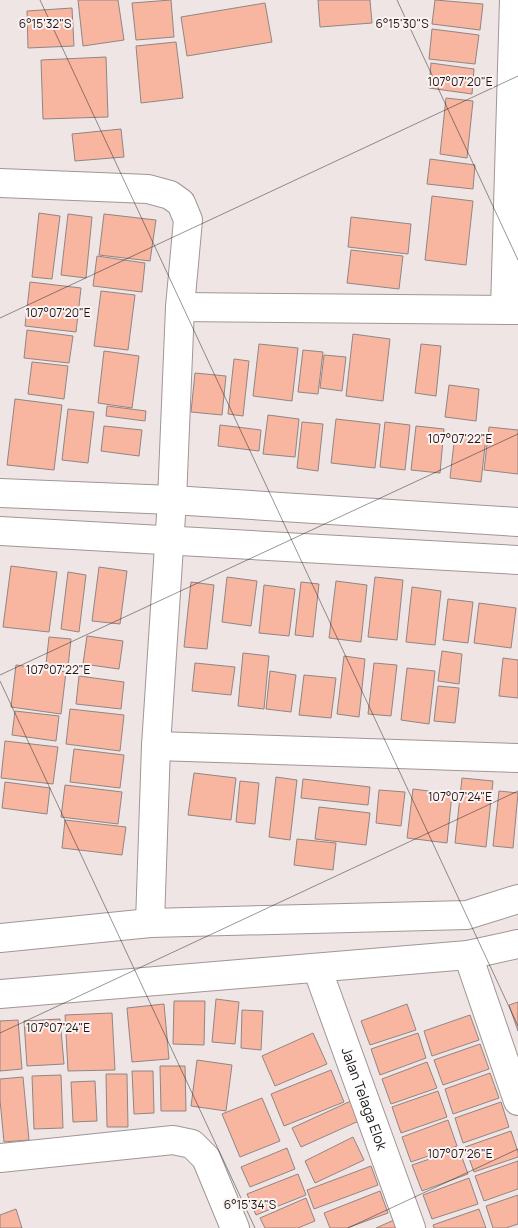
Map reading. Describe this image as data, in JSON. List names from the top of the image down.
{
  "streets": {
    "street": ["Jalan Telaga Elok"]
  },
  "coordinates": [
    "6°15'32\"S",
    "6°15'30\"S",
    "107°07'20\"E",
    "107°07'22\"E",
    "107°07'24\"E",
    "107°07'26\"E",
    "6°15'34\"S"
  ]
}
